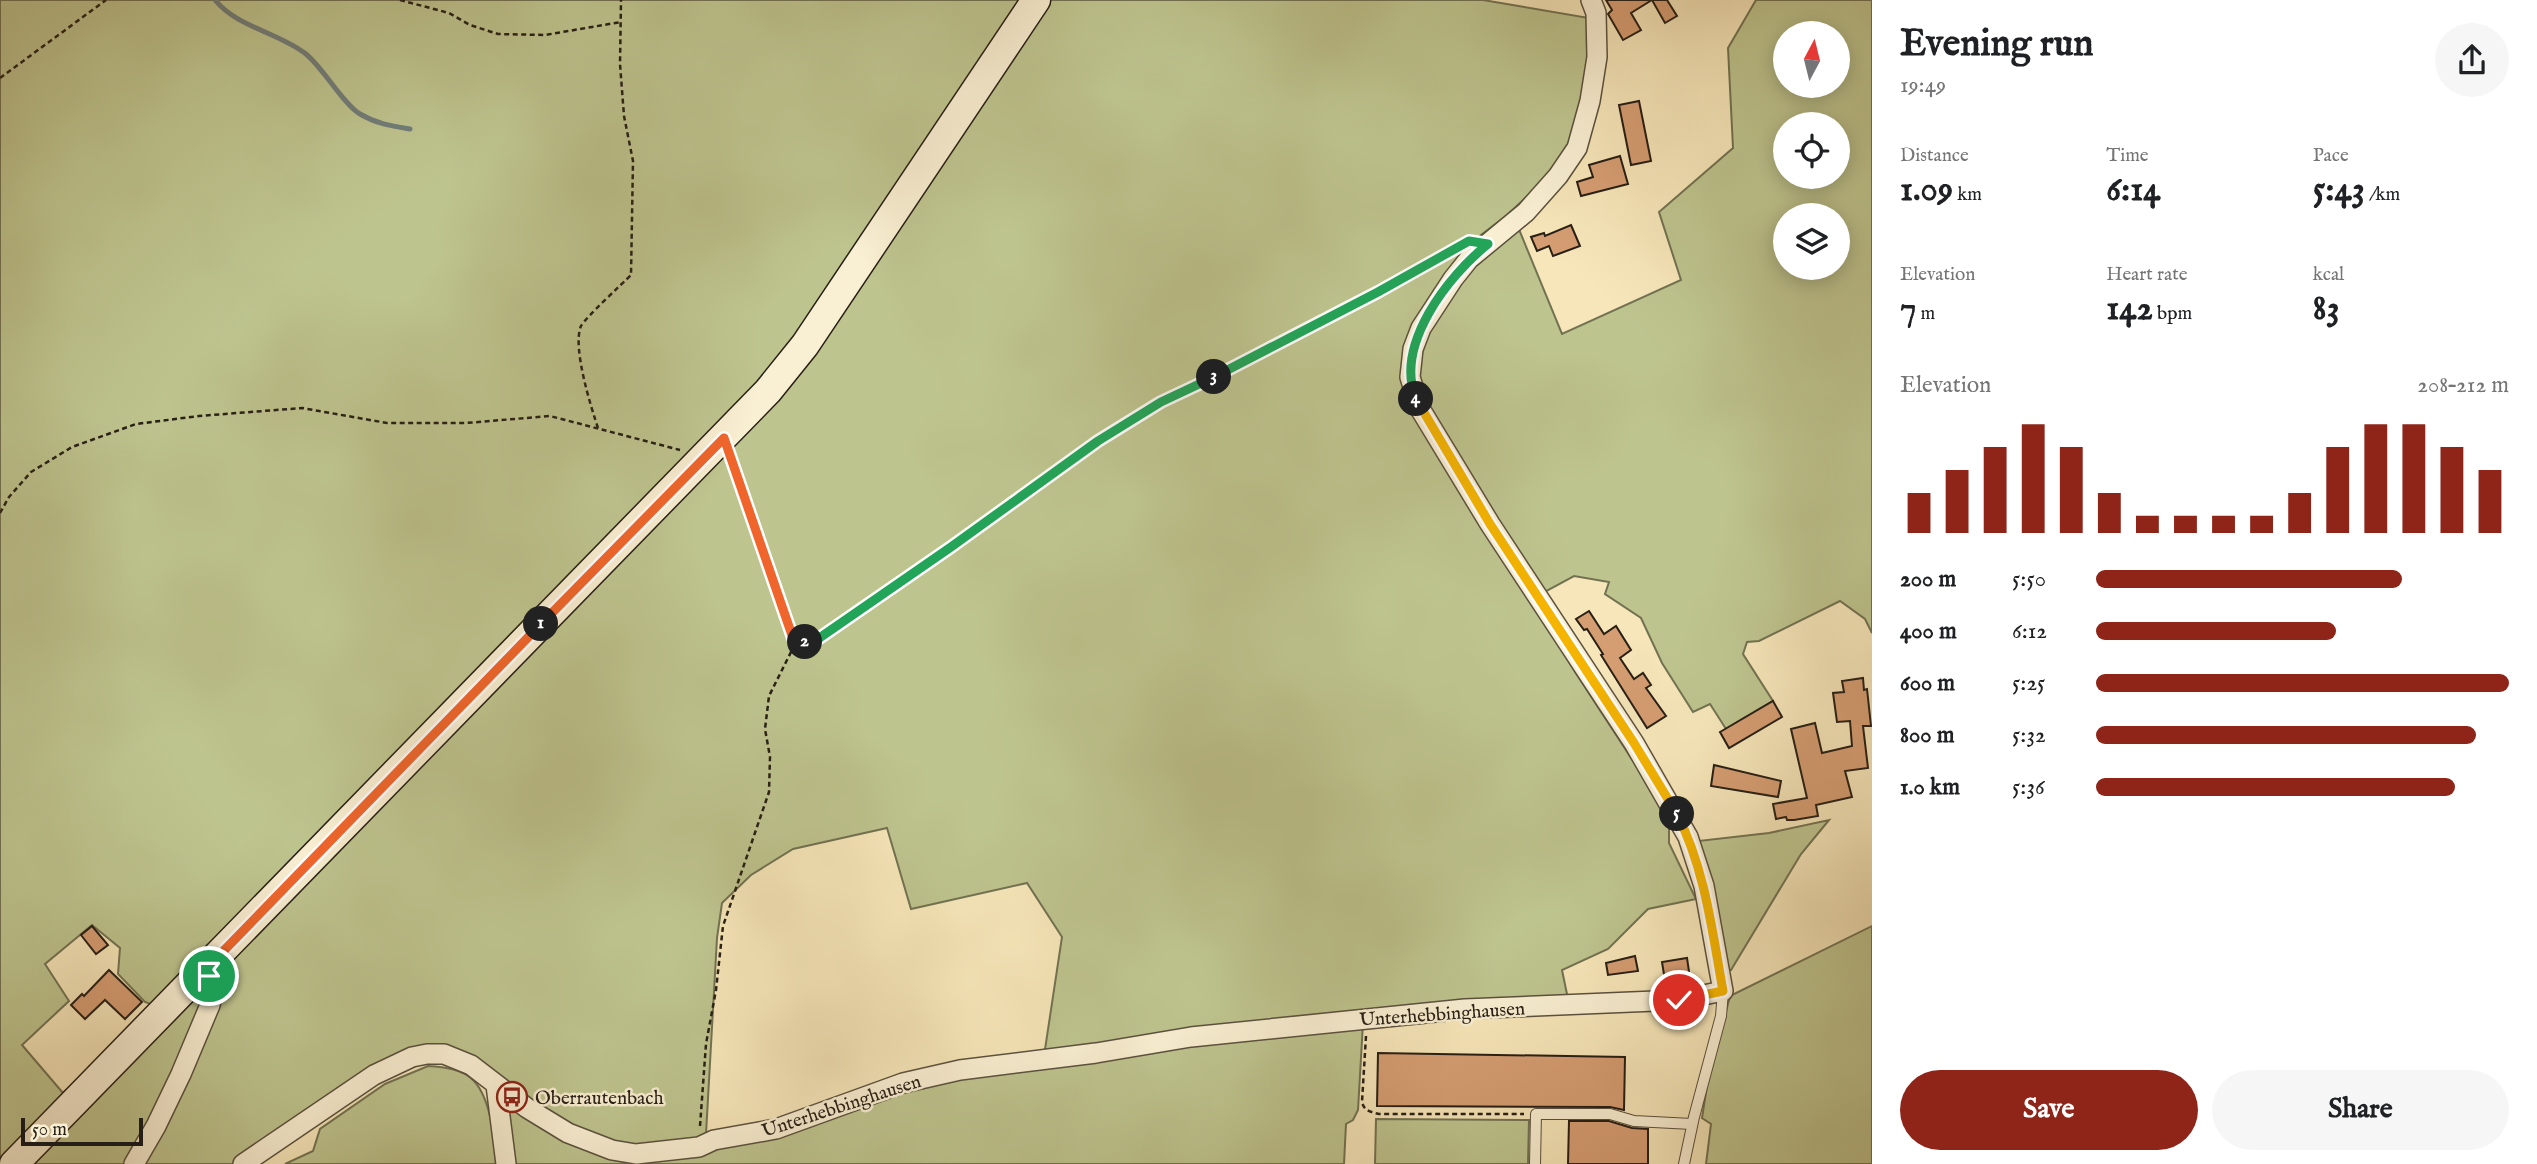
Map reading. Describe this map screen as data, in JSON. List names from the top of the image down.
{
  "streets": {
    "street": ["Unterhebbinghausen"]
  },
  "places": {
    "bus stop": ["Oberrautenbach"]
  },
  "scale_bar": "50 m",
  "north": "top",
  "page": {
    "heading": ["Evening run", "19:49"],
    "stats": [
      ["Distance", "1.09 km"],
      ["Time", "6:14"],
      ["Pace", "5:43 /km"],
      ["Elevation", "7 m"],
      ["Heart rate", "142 bpm"],
      ["kcal", "83"]
    ],
    "chart": ["Elevation", "208–212 m"],
    "pins": [
      "3",
      "4",
      "1",
      "2",
      "5"
    ],
    "list": [
      {
        "name": "200 m",
        "note": "5:50"
      },
      {
        "name": "400 m",
        "note": "6:12"
      },
      {
        "name": "600 m",
        "note": "5:25"
      },
      {
        "name": "800 m",
        "note": "5:32"
      },
      {
        "name": "1.0 km",
        "note": "5:36"
      }
    ],
    "buttons": ["Save", "Share"],
    "scale": "50 m"
  }
}
